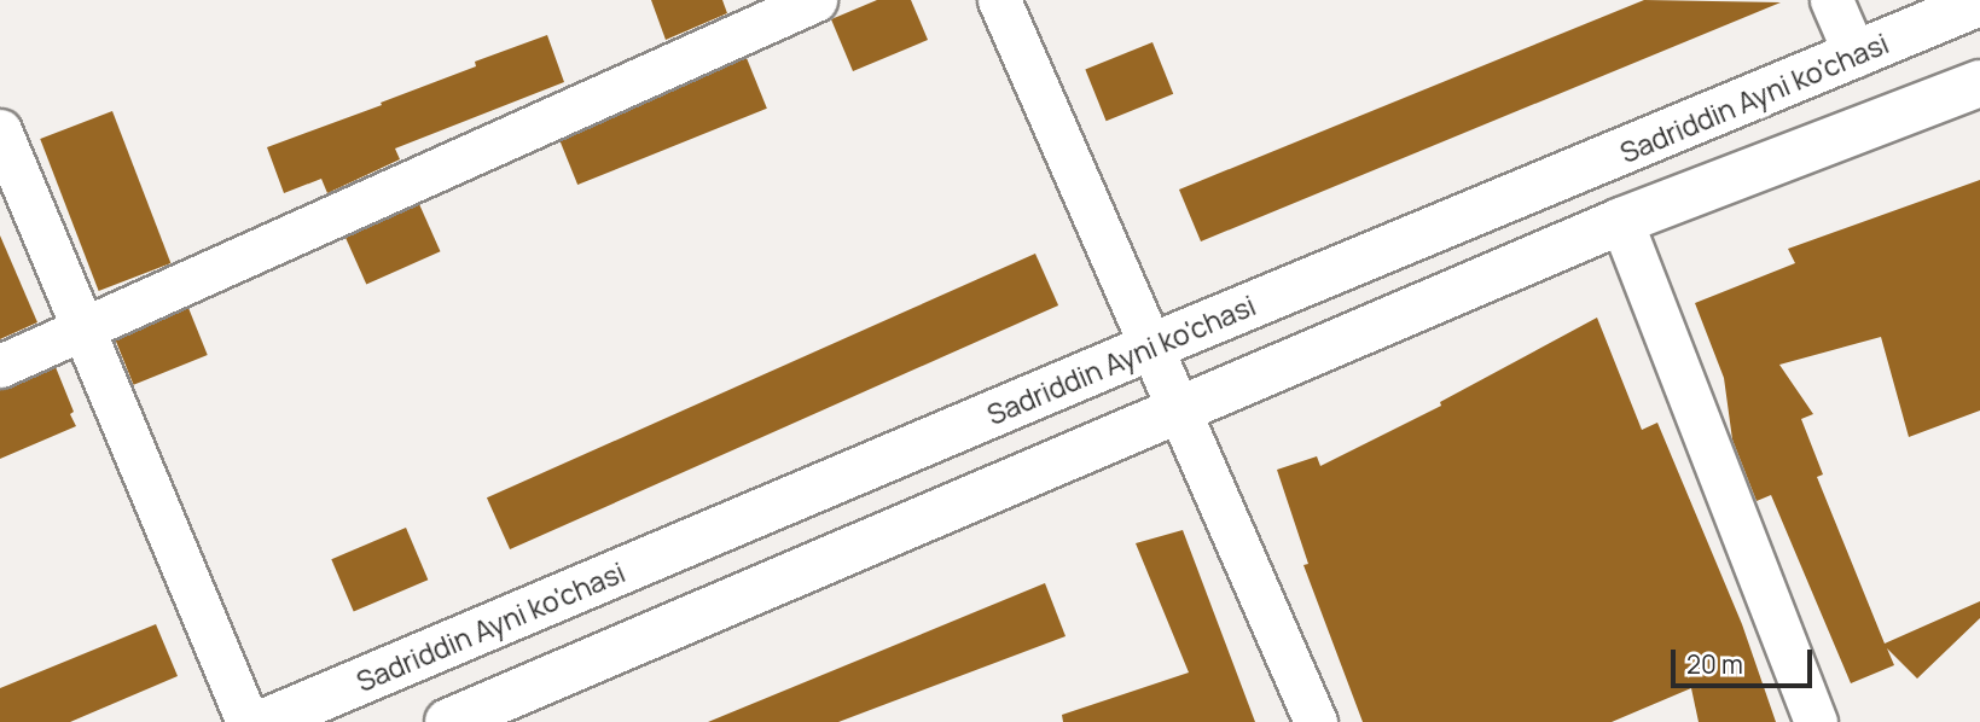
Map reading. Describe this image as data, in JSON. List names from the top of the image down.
{
  "streets": {
    "main road": ["Sadriddin Ayni ko'chasi"]
  },
  "scale_bar": "20 m"
}
